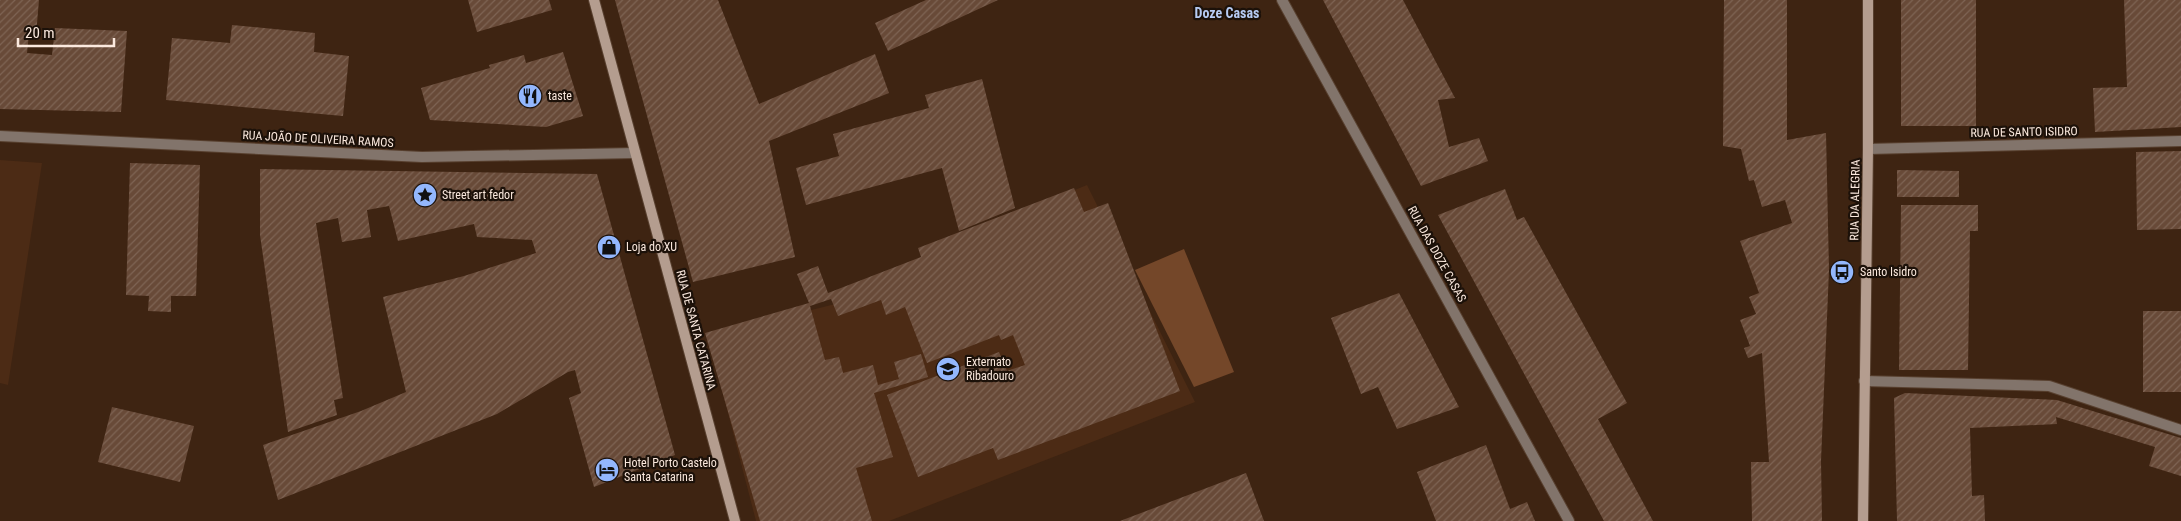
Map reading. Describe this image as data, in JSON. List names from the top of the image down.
{
  "streets": {
    "main road": ["RUA DA ALEGRIA", "RUA DE SANTA CATARINA"],
    "street": ["RUA DE SANTO ISIDRO", "RUA JOÃO DE OLIVEIRA RAMOS", "RUA DAS DOZE CASAS"]
  },
  "crossings": [
    ["RUA DE SANTO ISIDRO", "RUA DA ALEGRIA"],
    ["RUA JOÃO DE OLIVEIRA RAMOS", "RUA DE SANTA CATARINA"]
  ],
  "districts": ["Doze Casas"],
  "places": {
    "restaurant": ["taste"],
    "place": ["Street art fedor"],
    "shop": ["Loja do XU"],
    "bus stop": ["Santo Isidro"],
    "school or university": ["Externato Ribadouro"],
    "hotel": ["Hotel Porto Castelo Santa Catarina"]
  },
  "scale_bar": "20 m"
}
